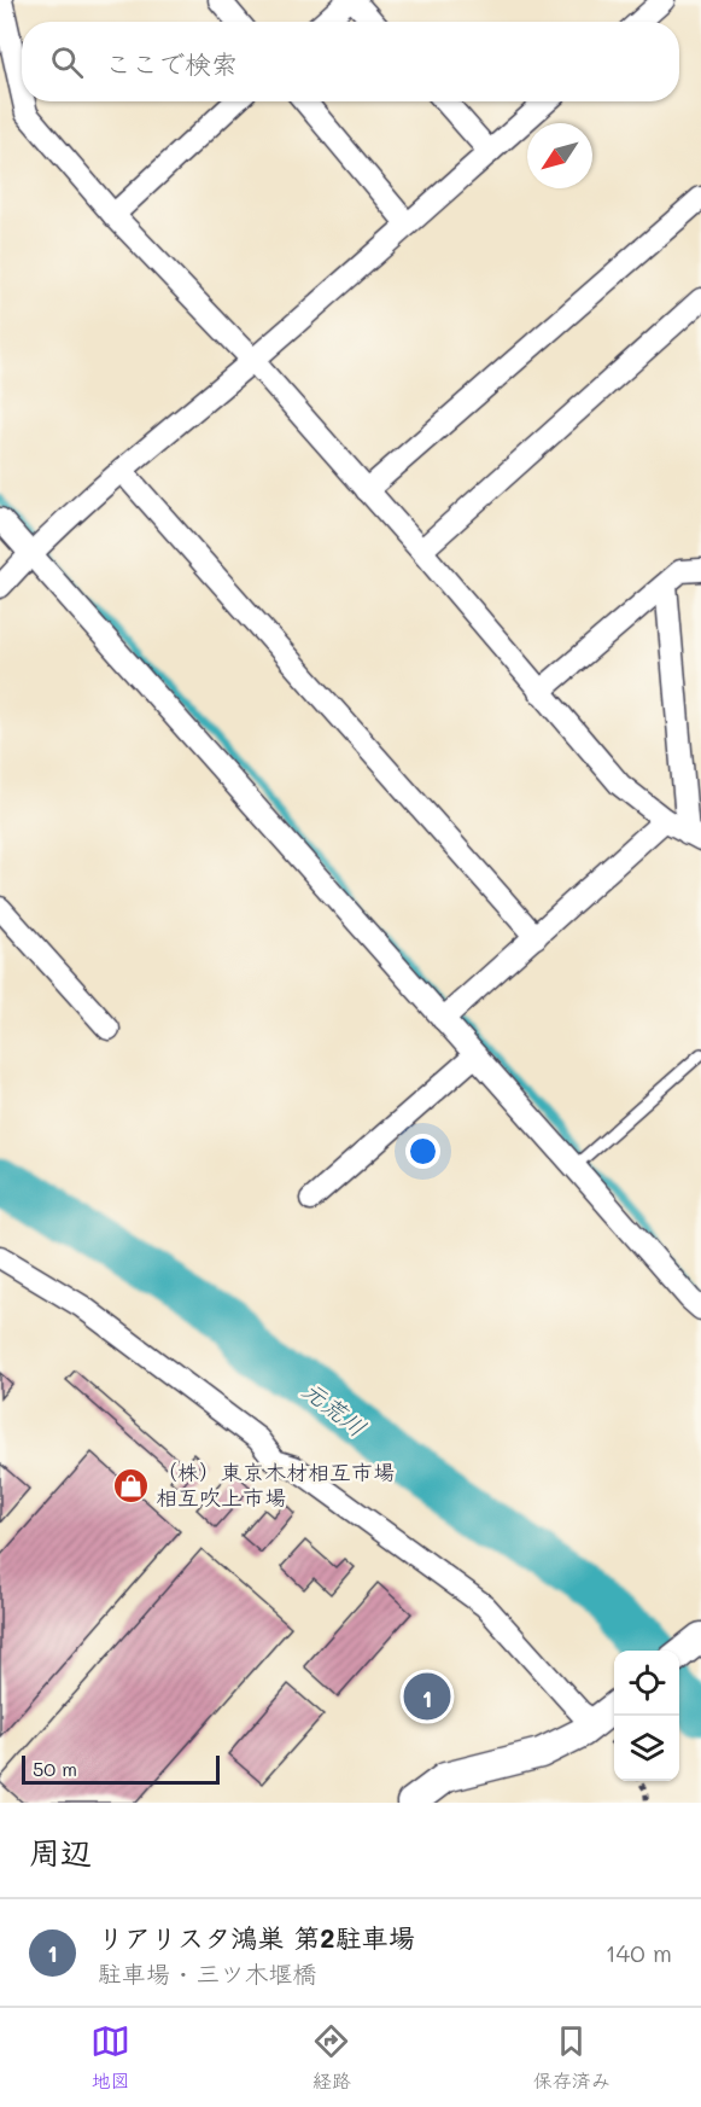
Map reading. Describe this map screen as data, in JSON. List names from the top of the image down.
{
  "water": ["元荒川"],
  "places": {
    "shop": ["（株）東京木材相互市場 相互吹上市場"]
  },
  "scale_bar": "50 m",
  "north": "bottom left",
  "page": {
    "search": "ここで検索",
    "pins": "1",
    "scale": "50 m",
    "heading": "周辺",
    "list": [
      {
        "mark": "1",
        "name": "リアリスタ鴻巣 第2駐車場",
        "note": "駐車場 · 三ツ木堰橋",
        "value": "140 m"
      }
    ],
    "nav": ["地図", "経路", "保存済み"]
  }
}
